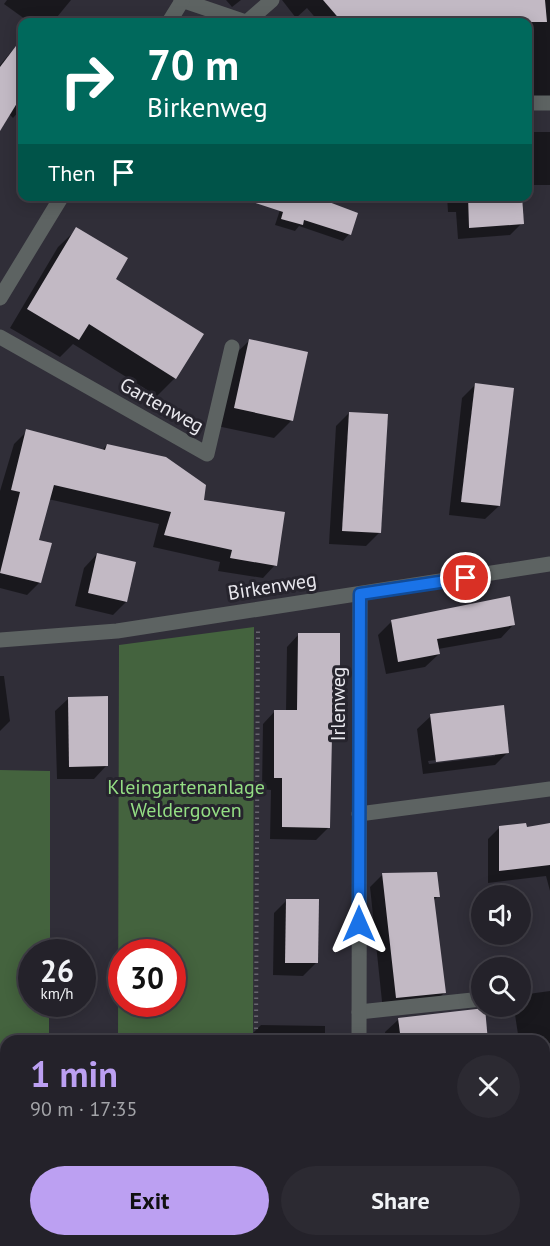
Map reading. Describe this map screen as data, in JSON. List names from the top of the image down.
{
  "streets": {
    "street": ["Gartenweg", "Birkenweg", "Irlenweg"]
  },
  "crossings": [
    ["Birkenweg", "Irlenweg"]
  ],
  "parks": ["Kleingartenanlage Weldergoven"],
  "page": {
    "turn": ["70 m", "Birkenweg"],
    "then": "Then",
    "speed": "26 km/h",
    "limit": "30",
    "heading": ["1 min", "90 m · 17:35"],
    "buttons": ["Exit", "Share"]
  }
}
